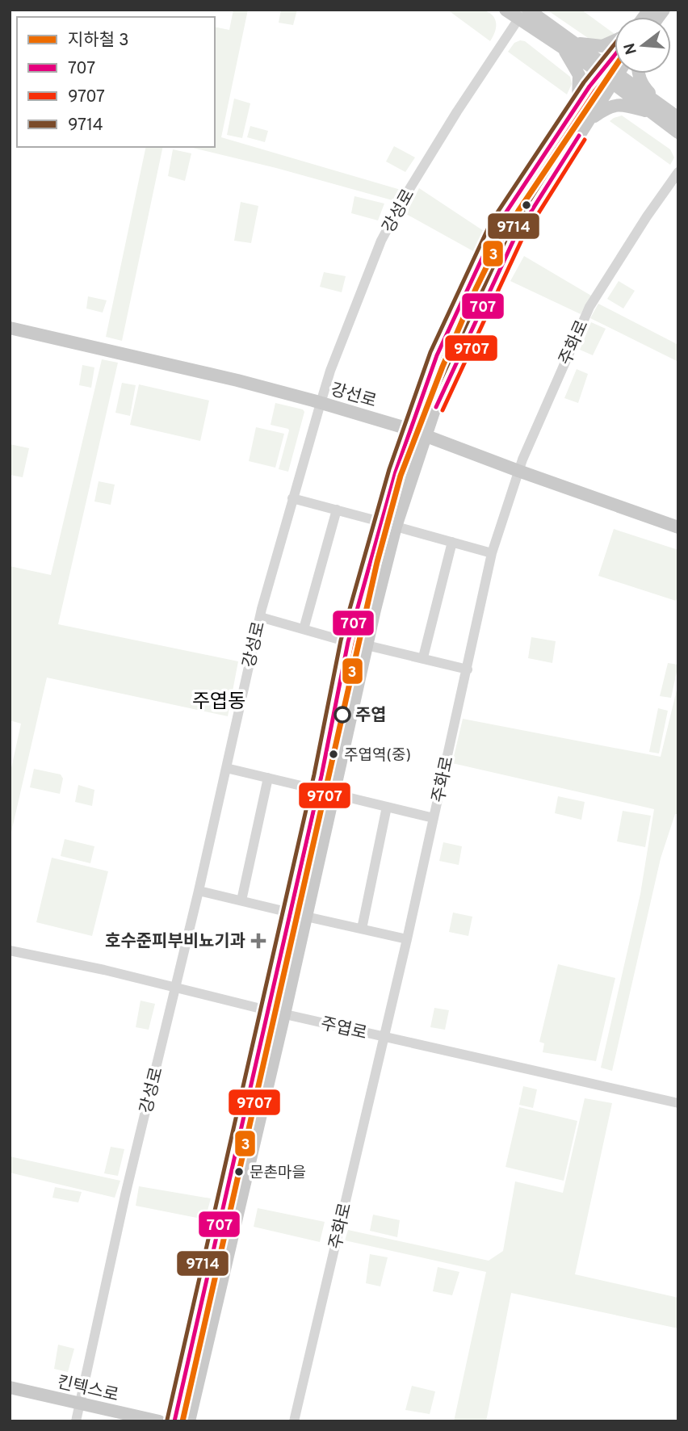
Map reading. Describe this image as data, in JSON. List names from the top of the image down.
{
  "streets": {
    "main road": ["강선로", "킨텍스로"],
    "street": ["강성로", "주화로", "주엽로"]
  },
  "crossings": [
    ["강성로", "강선로"],
    ["강성로", "주엽로"],
    ["강성로", "킨텍스로"],
    ["주화로", "강선로"],
    ["주화로", "주엽로"]
  ],
  "districts": ["주엽동"],
  "places": {
    "other": ["주엽", "주엽역(중)", "문촌마을"],
    "health": ["호수준피부비뇨기과"]
  },
  "lines": [
    "transit line 9714",
    "transit line 707",
    "transit line 9707",
    "metro line 3"
  ],
  "legend": [
    "지하철 3",
    "707",
    "9707",
    "9714"
  ],
  "north": "left"
}
